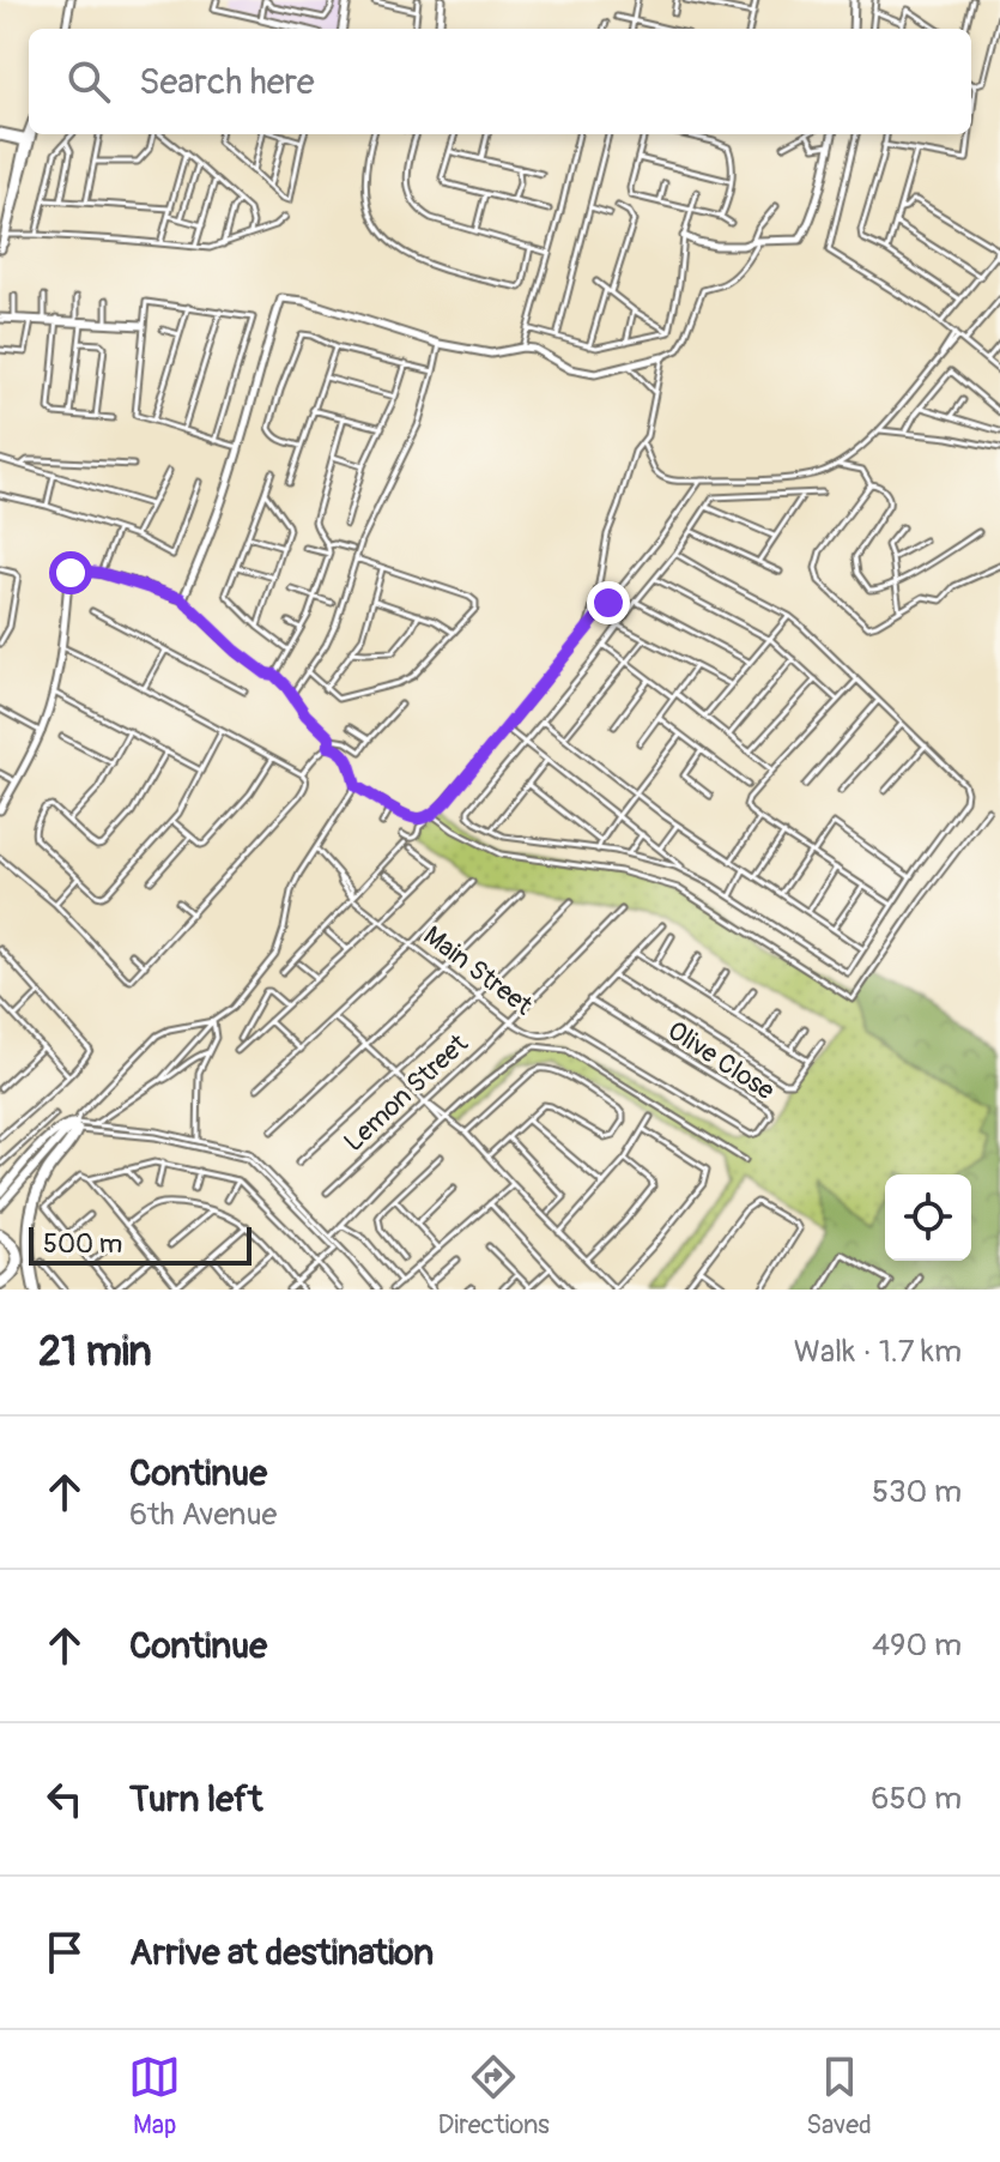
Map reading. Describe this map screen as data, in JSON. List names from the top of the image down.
{
  "streets": {
    "street": ["Main Street", "Olive Close", "Lemon Street"]
  },
  "crossings": [
    ["Main Street", "Olive Close"],
    ["Main Street", "Lemon Street"]
  ],
  "scale_bar": "500 m",
  "page": {
    "search": "Search here",
    "scale": "500 m",
    "heading": ["21 min", "Walk · 1.7 km"],
    "list": [
      ["Continue", "6th Avenue", "530 m"],
      ["Continue", "490 m"],
      ["Turn left", "650 m"],
      "Arrive at destination"
    ],
    "nav": ["Map", "Directions", "Saved"]
  }
}
